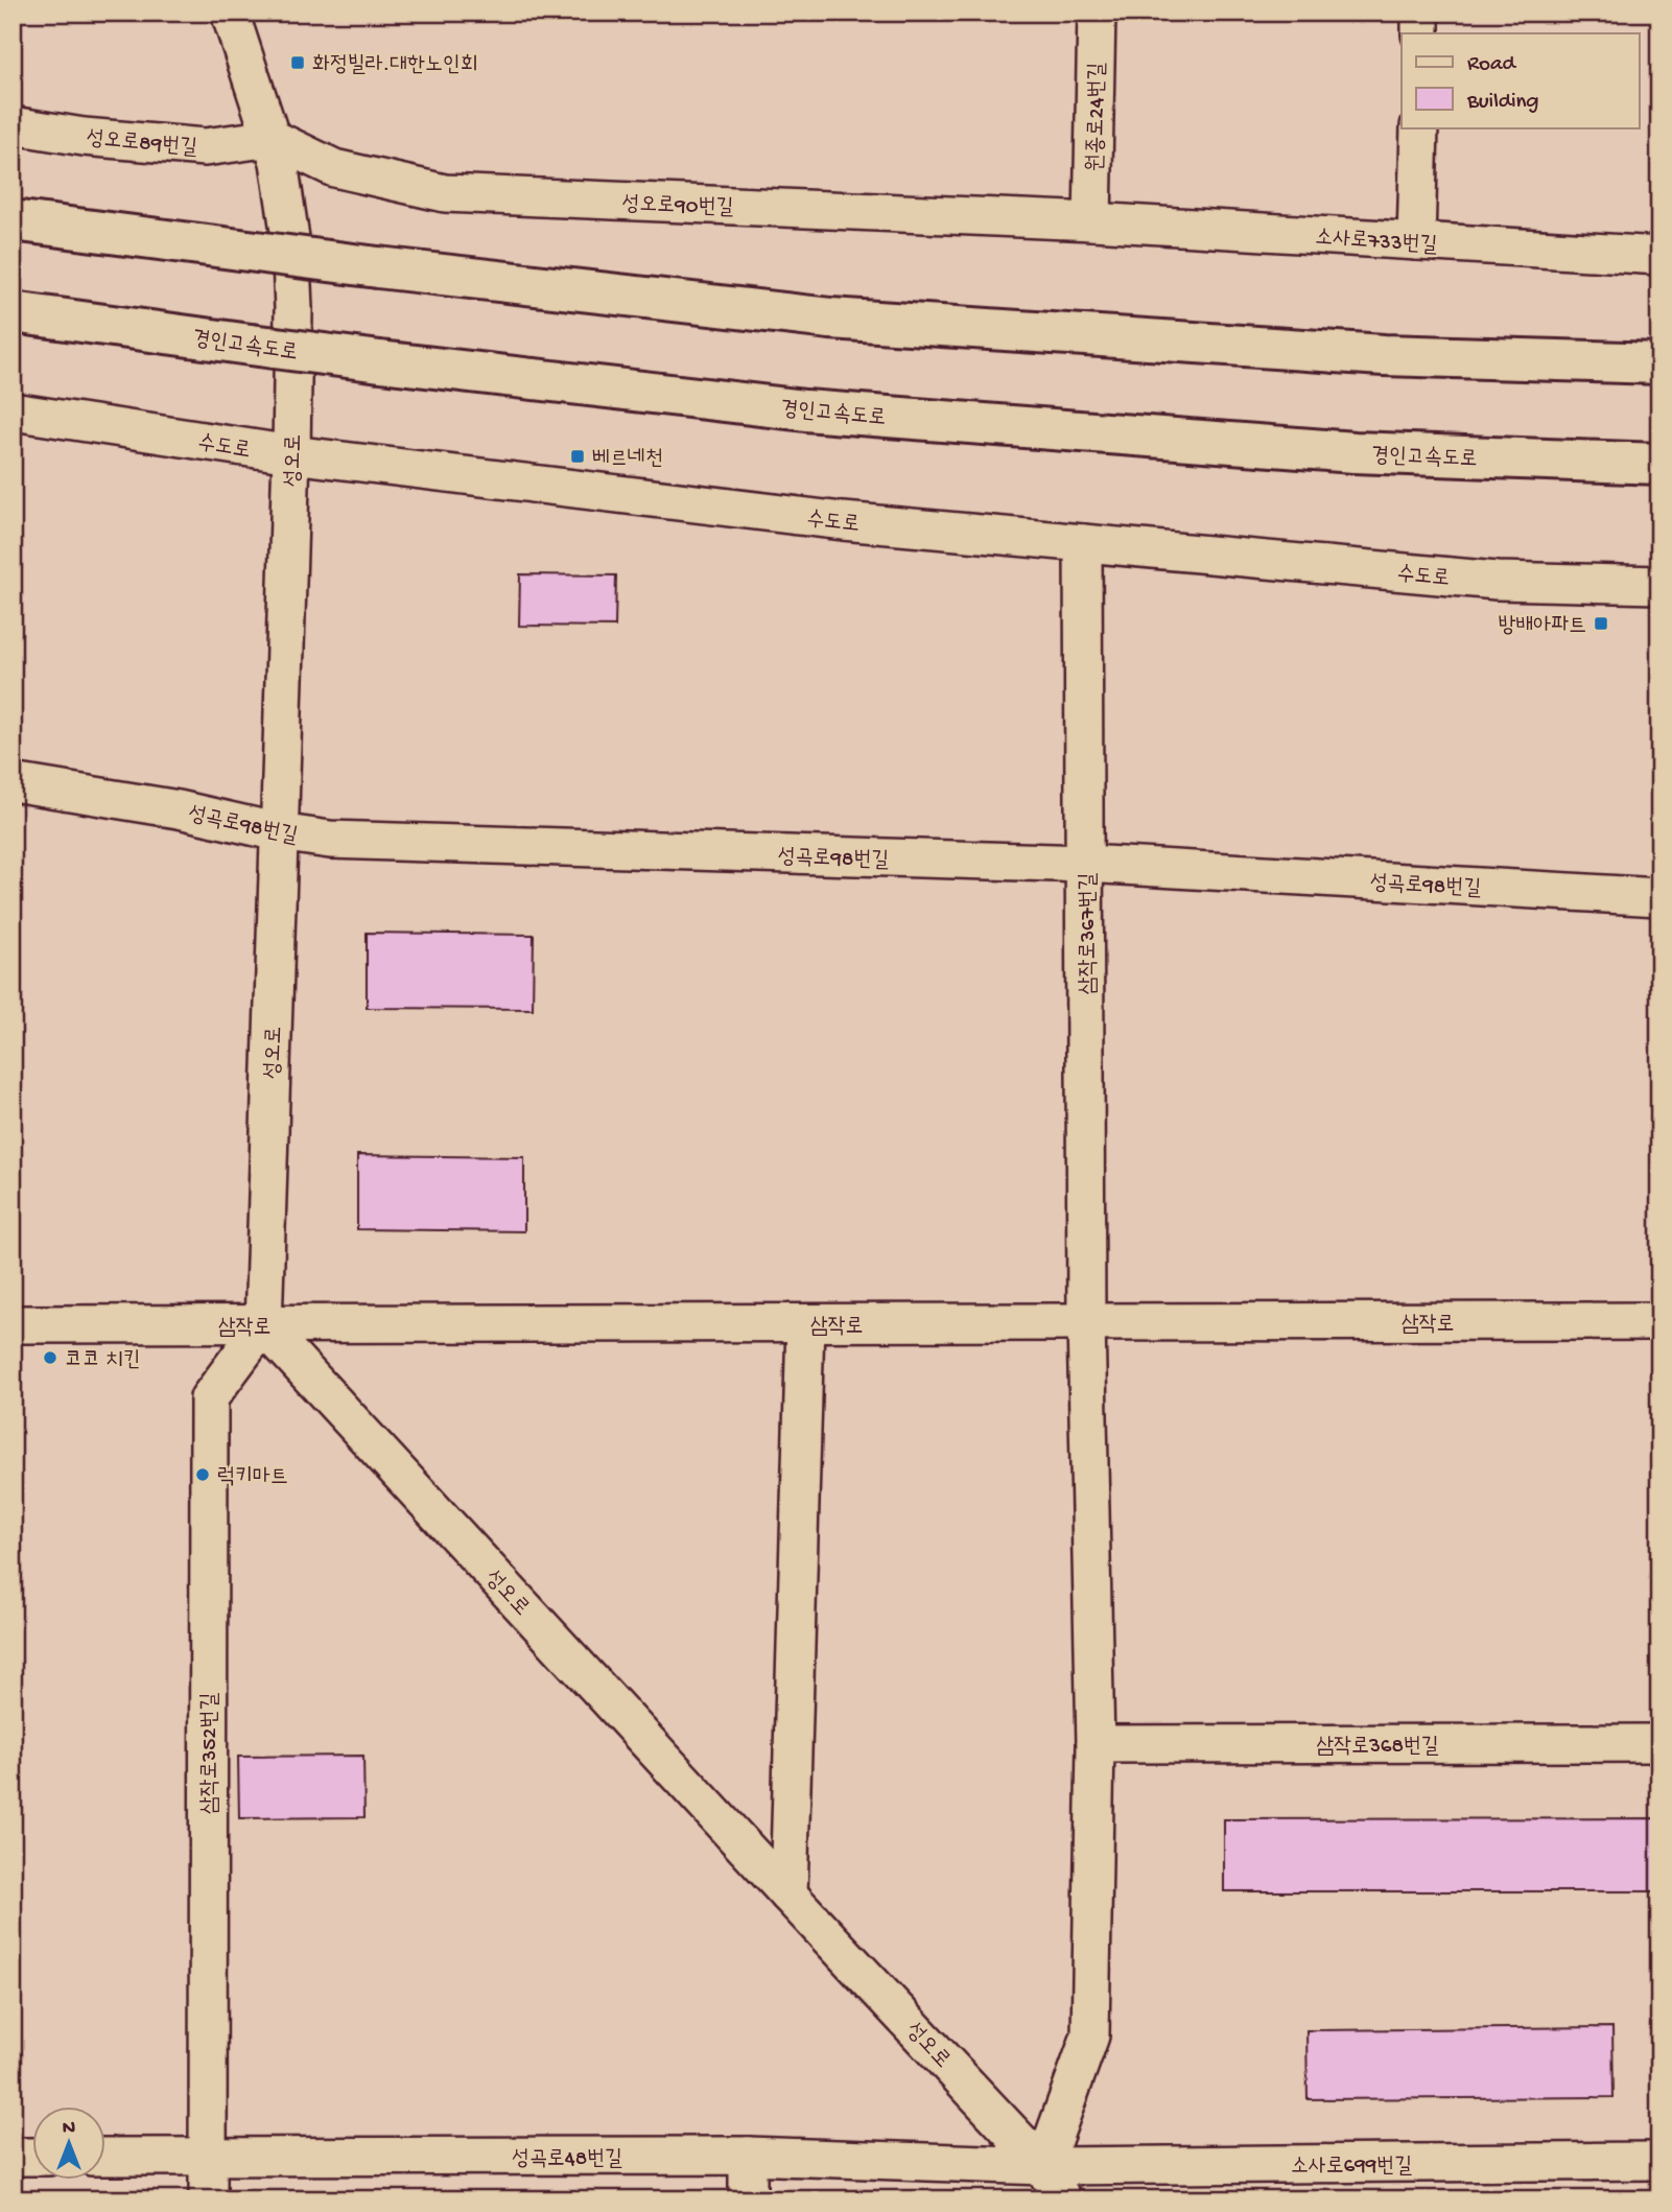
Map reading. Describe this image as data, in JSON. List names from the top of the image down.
{
  "streets": {
    "highway": ["경인고속도로"],
    "street": [
      "원종로24번길",
      "성오로89번길",
      "성오로90번길",
      "소사로733번길",
      "수도로",
      "성오로",
      "성곡로98번길",
      "삼작로367번길",
      "삼작로",
      "삼작로368번길",
      "삼작로352번길",
      "성곡로48번길",
      "소사로699번길"
    ]
  },
  "crossings": [
    ["원종로24번길", "성오로90번길"],
    ["원종로24번길", "소사로733번길"],
    ["성오로89번길", "성오로90번길"],
    ["성오로89번길", "성오로"],
    ["성오로90번길", "소사로733번길"],
    ["성오로90번길", "성오로"],
    ["수도로", "성오로"],
    ["수도로", "삼작로367번길"],
    ["성오로", "성곡로98번길"],
    ["성오로", "삼작로"],
    ["성오로", "삼작로352번길"],
    ["성오로", "성곡로48번길"],
    ["성오로", "소사로699번길"],
    ["성곡로98번길", "삼작로367번길"],
    ["삼작로367번길", "삼작로"],
    ["삼작로", "삼작로352번길"],
    ["삼작로352번길", "성곡로48번길"],
    ["성곡로48번길", "소사로699번길"]
  ],
  "places": {
    "transit": ["화정빌라.대한노인회", "베르네천", "방배아파트"],
    "other": ["코코 치킨", "럭키마트"]
  },
  "legend": ["Road", "Building"],
  "north": "top"
}
